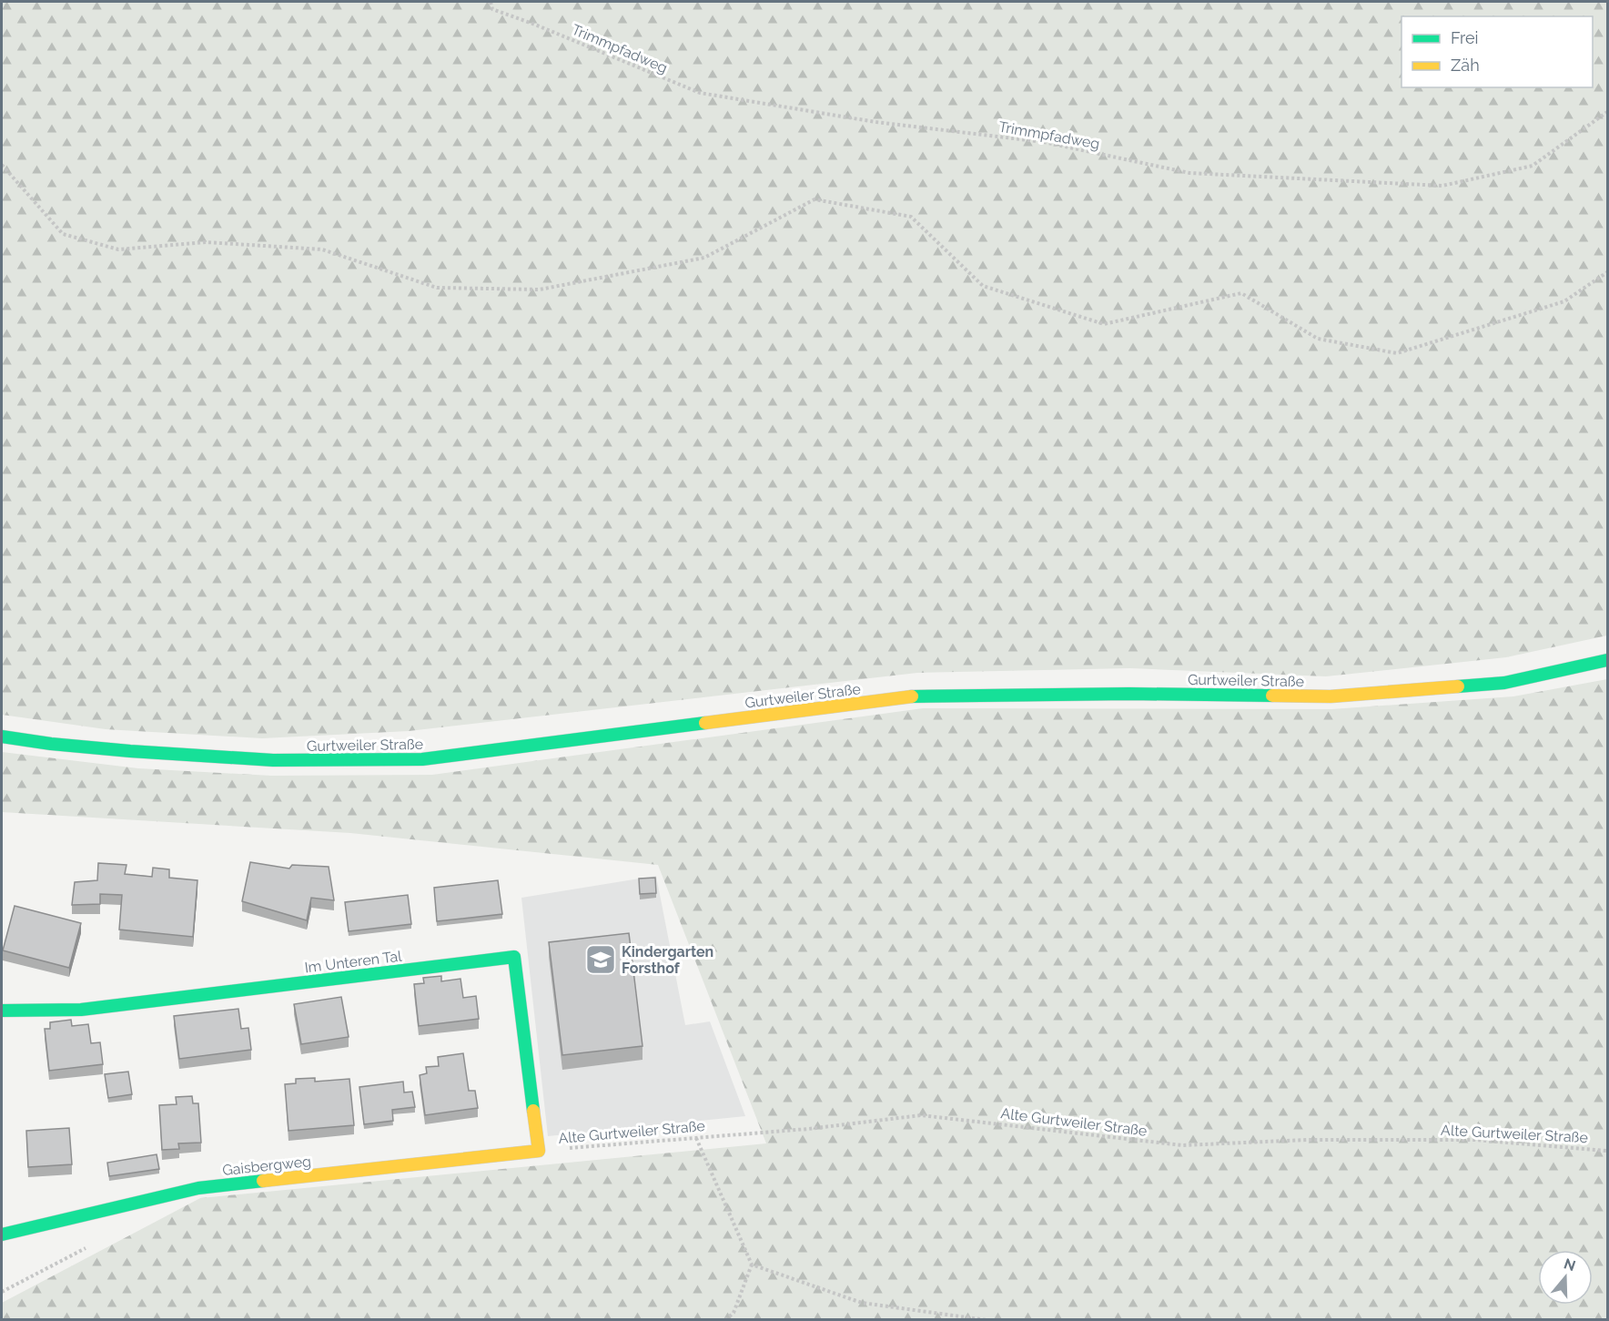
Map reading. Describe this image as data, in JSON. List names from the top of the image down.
{
  "streets": {
    "main road": ["Gurtweiler Straße", "Im Unteren Tal", "Gaisbergweg"],
    "path": ["Trimmpfadweg", "Alte Gurtweiler Straße"]
  },
  "crossings": [
    ["Im Unteren Tal", "Alte Gurtweiler Straße"],
    ["Im Unteren Tal", "Gaisbergweg"],
    ["Alte Gurtweiler Straße", "Gaisbergweg"]
  ],
  "places": {
    "school or university": ["Kindergarten Forsthof"]
  },
  "legend": ["Frei", "Zäh"],
  "north": "top"
}
